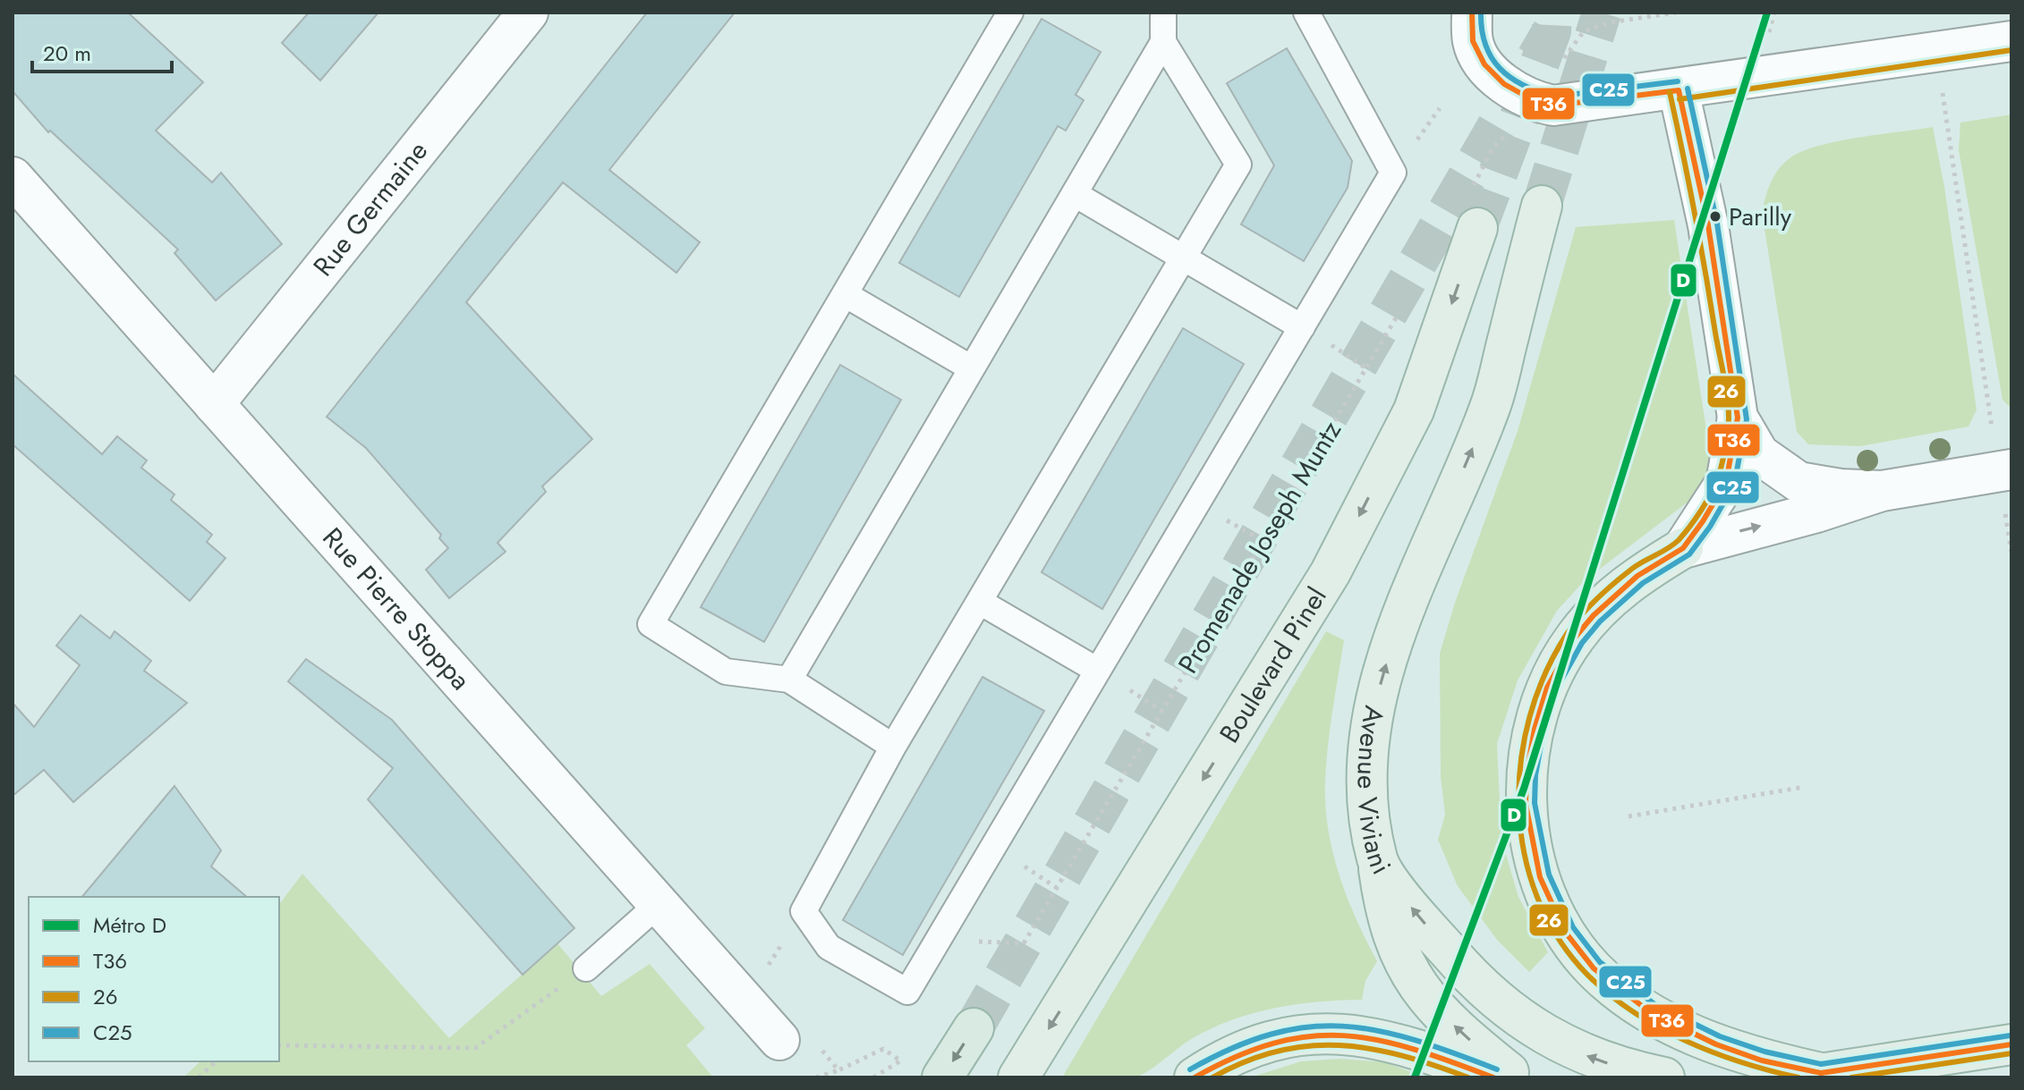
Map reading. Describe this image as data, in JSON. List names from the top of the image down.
{
  "streets": {
    "main road": ["Boulevard Pinel", "Avenue Viviani"],
    "street": ["Rue Germaine", "Rue Pierre Stoppa"],
    "path": ["Promenade Joseph Muntz"]
  },
  "crossings": [
    ["Rue Germaine", "Rue Pierre Stoppa"]
  ],
  "one_way": ["Boulevard Pinel", "Avenue Viviani"],
  "places": ["Parilly"],
  "lines": [
    "metro line D",
    "transit line T36",
    "transit line C25",
    "transit line 26"
  ],
  "legend": [
    "Métro D",
    "T36",
    "26",
    "C25"
  ],
  "scale_bar": "20 m"
}
